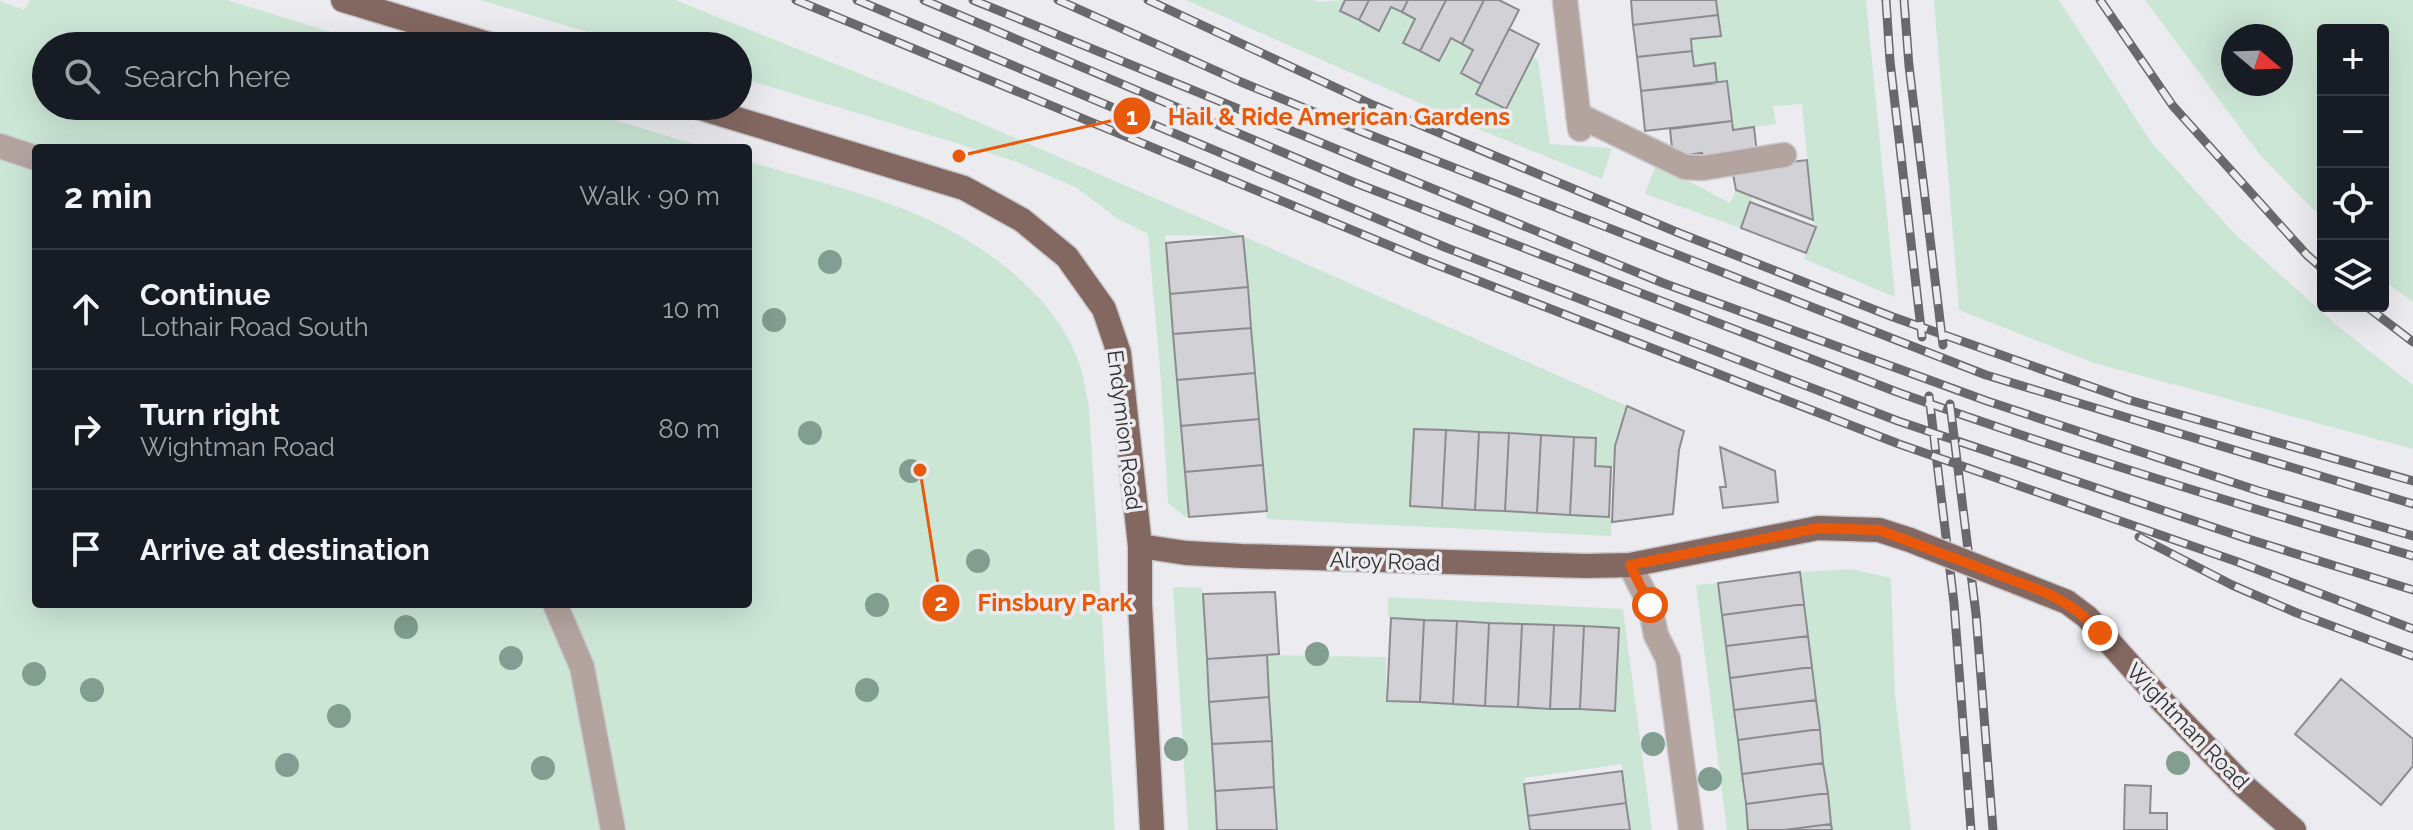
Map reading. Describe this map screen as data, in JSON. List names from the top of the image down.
{
  "streets": {
    "main road": ["Endymion Road", "Alroy Road", "Wightman Road"]
  },
  "crossings": [
    ["Endymion Road", "Alroy Road"],
    ["Alroy Road", "Wightman Road"]
  ],
  "places": ["Hail & Ride American Gardens", "Finsbury Park"],
  "north": "right",
  "page": {
    "map_buttons": ["+", "−"],
    "search": "Search here",
    "heading": ["2 min", "Walk · 90 m"],
    "list": [
      ["Continue", "Lothair Road South", "10 m"],
      ["Turn right", "Wightman Road", "80 m"],
      "Arrive at destination"
    ]
  }
}
